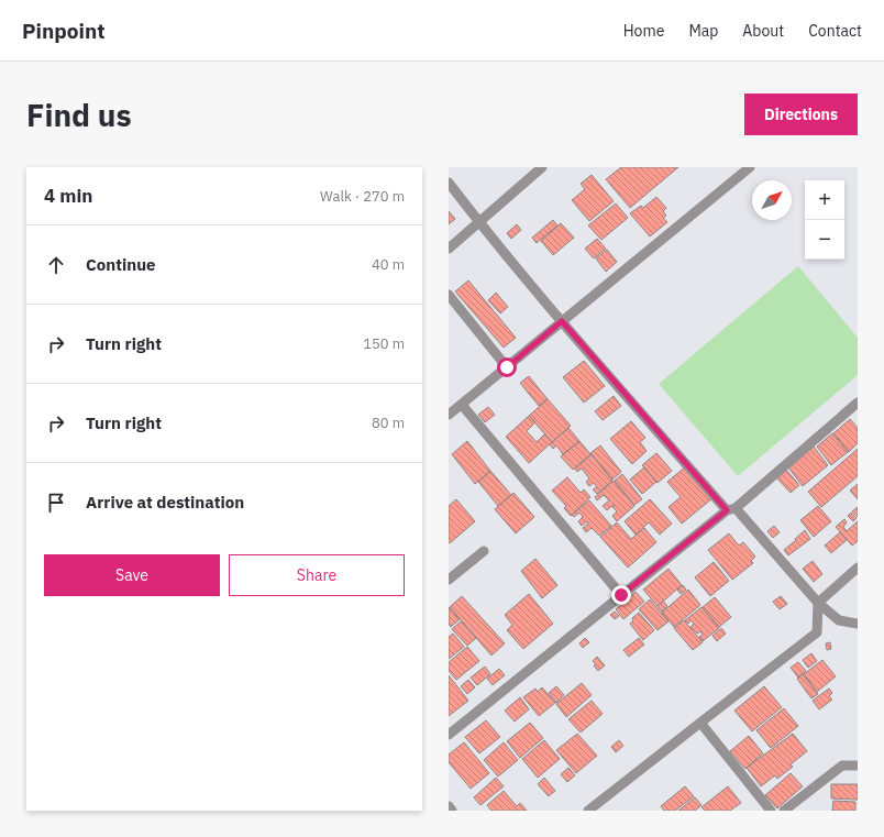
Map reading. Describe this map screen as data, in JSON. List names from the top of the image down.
{
  "north": "top right",
  "page": {
    "header": "Pinpoint",
    "nav": [
      "Home",
      "Map",
      "About",
      "Contact"
    ],
    "buttons": [
      "Directions",
      ["Save", "Share"]
    ],
    "title": "Find us",
    "heading": ["4 min", "Walk · 270 m"],
    "map_buttons": ["+", "−"],
    "list": [
      ["Continue", "40 m"],
      ["Turn right", "150 m"],
      ["Turn right", "80 m"],
      "Arrive at destination"
    ]
  }
}
